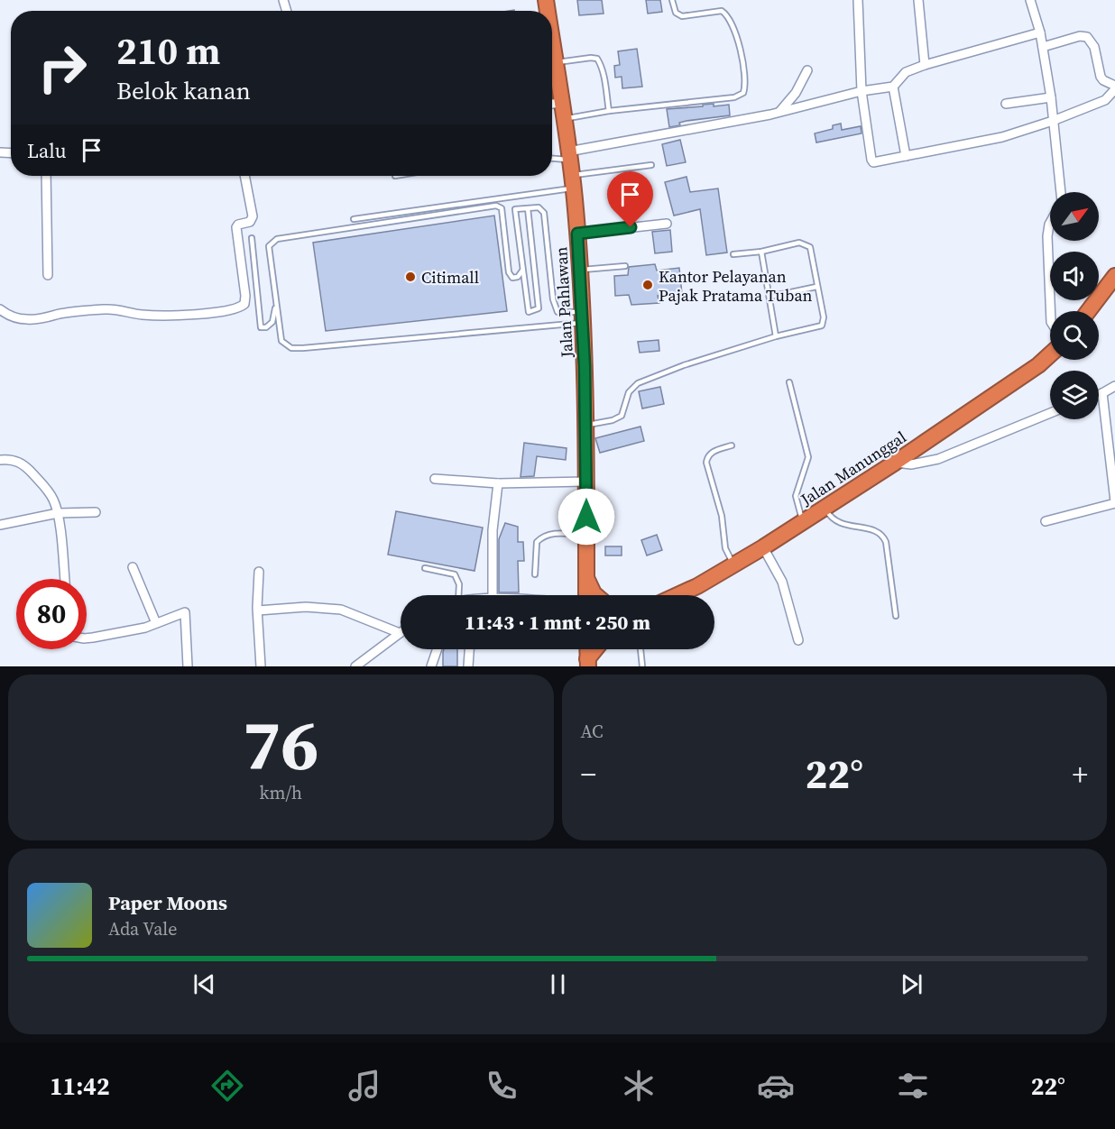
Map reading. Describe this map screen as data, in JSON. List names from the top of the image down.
{
  "streets": {
    "highway": ["Jalan Pahlawan", "Jalan Manunggal"]
  },
  "places": ["Citimall", "Kantor Pelayanan Pajak Pratama Tuban"],
  "north": "top right",
  "page": {
    "turn": ["210 m", "Belok kanan"],
    "then": "Lalu",
    "limit": "80",
    "trip": "11:43 · 1 mnt · 250 m",
    "tile": [
      ["76", "km/h"],
      "AC"
    ],
    "heat": ["−", "22°", "+"],
    "song": ["Paper Moons", "Ada Vale"],
    "tabs": ["11:42", "22°"]
  }
}
